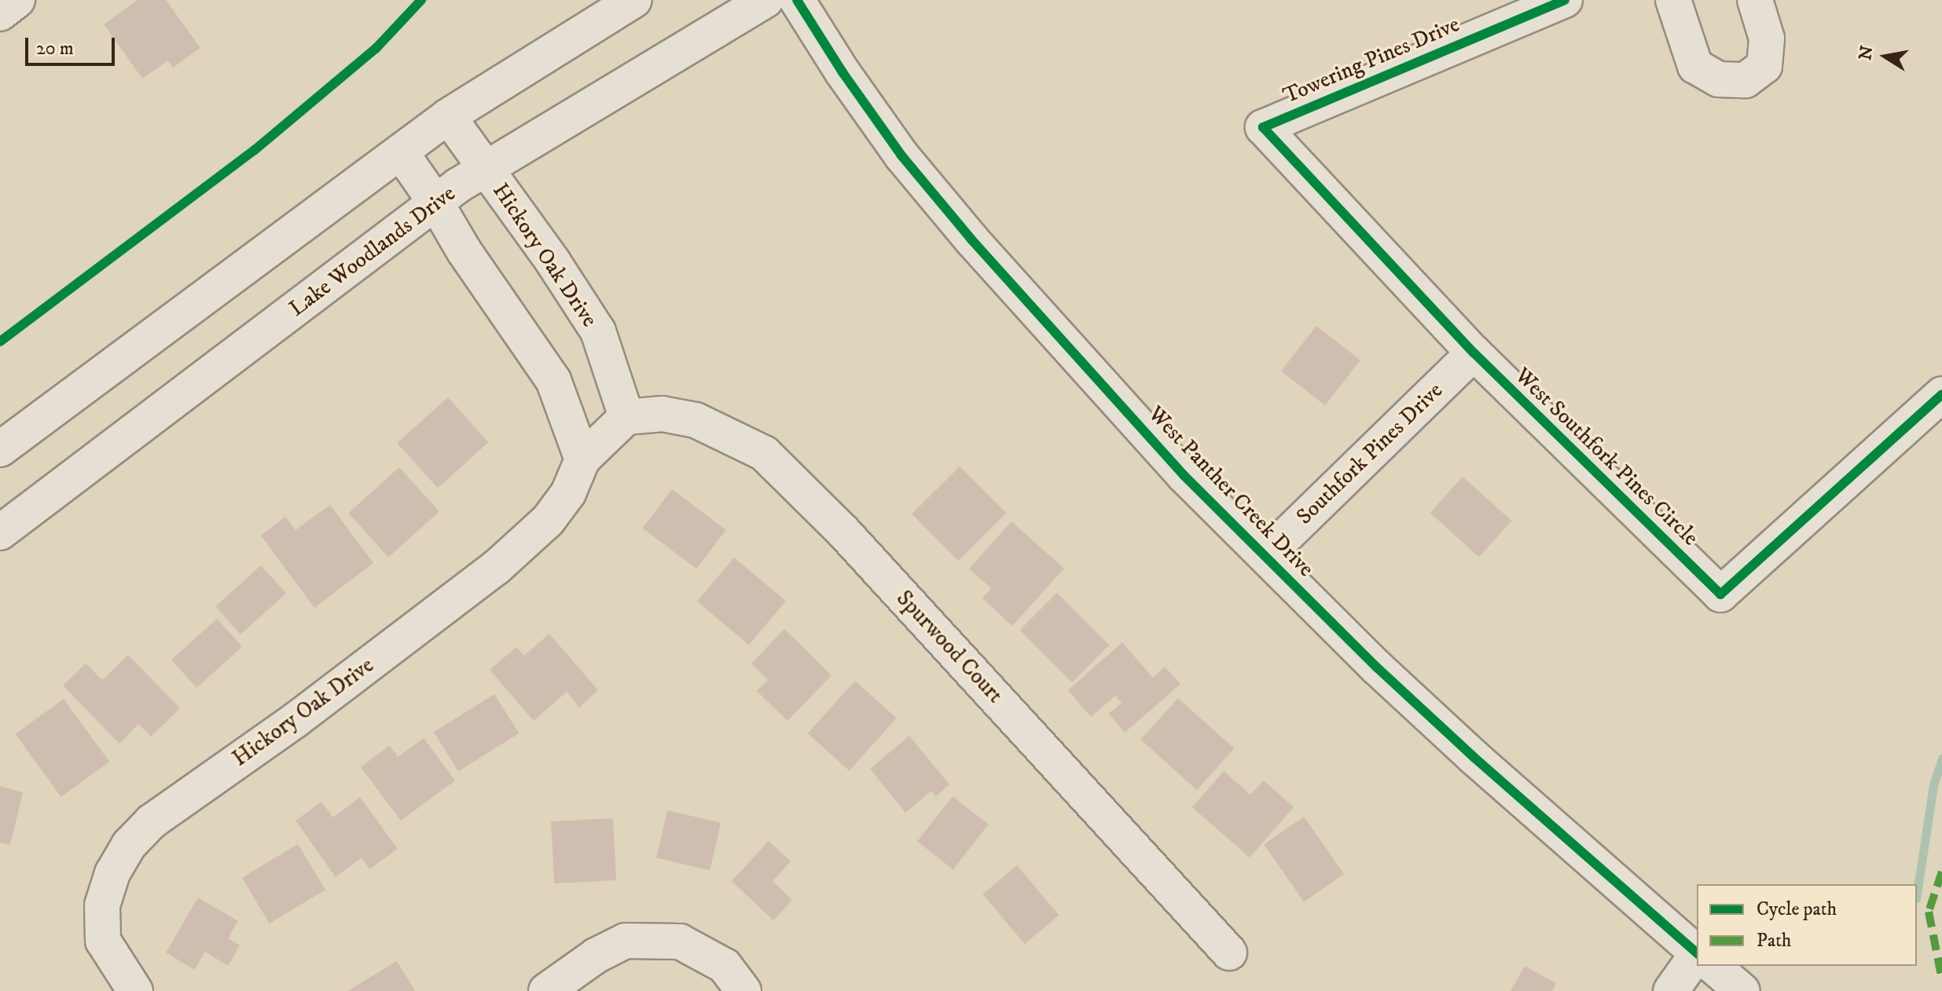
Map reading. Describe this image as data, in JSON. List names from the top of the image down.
{
  "streets": {
    "street": [
      "Towering Pines Drive",
      "Lake Woodlands Drive",
      "Hickory Oak Drive",
      "Southfork Pines Drive",
      "West Southfork Pines Circle",
      "West Panther Creek Drive",
      "Spurwood Court"
    ]
  },
  "crossings": [
    ["Towering Pines Drive", "West Southfork Pines Circle"],
    ["Lake Woodlands Drive", "Hickory Oak Drive"],
    ["Hickory Oak Drive", "Spurwood Court"],
    ["Southfork Pines Drive", "West Southfork Pines Circle"],
    ["Southfork Pines Drive", "West Panther Creek Drive"]
  ],
  "legend": ["Cycle path", "Path"],
  "scale_bar": "20 m",
  "north": "left"
}
